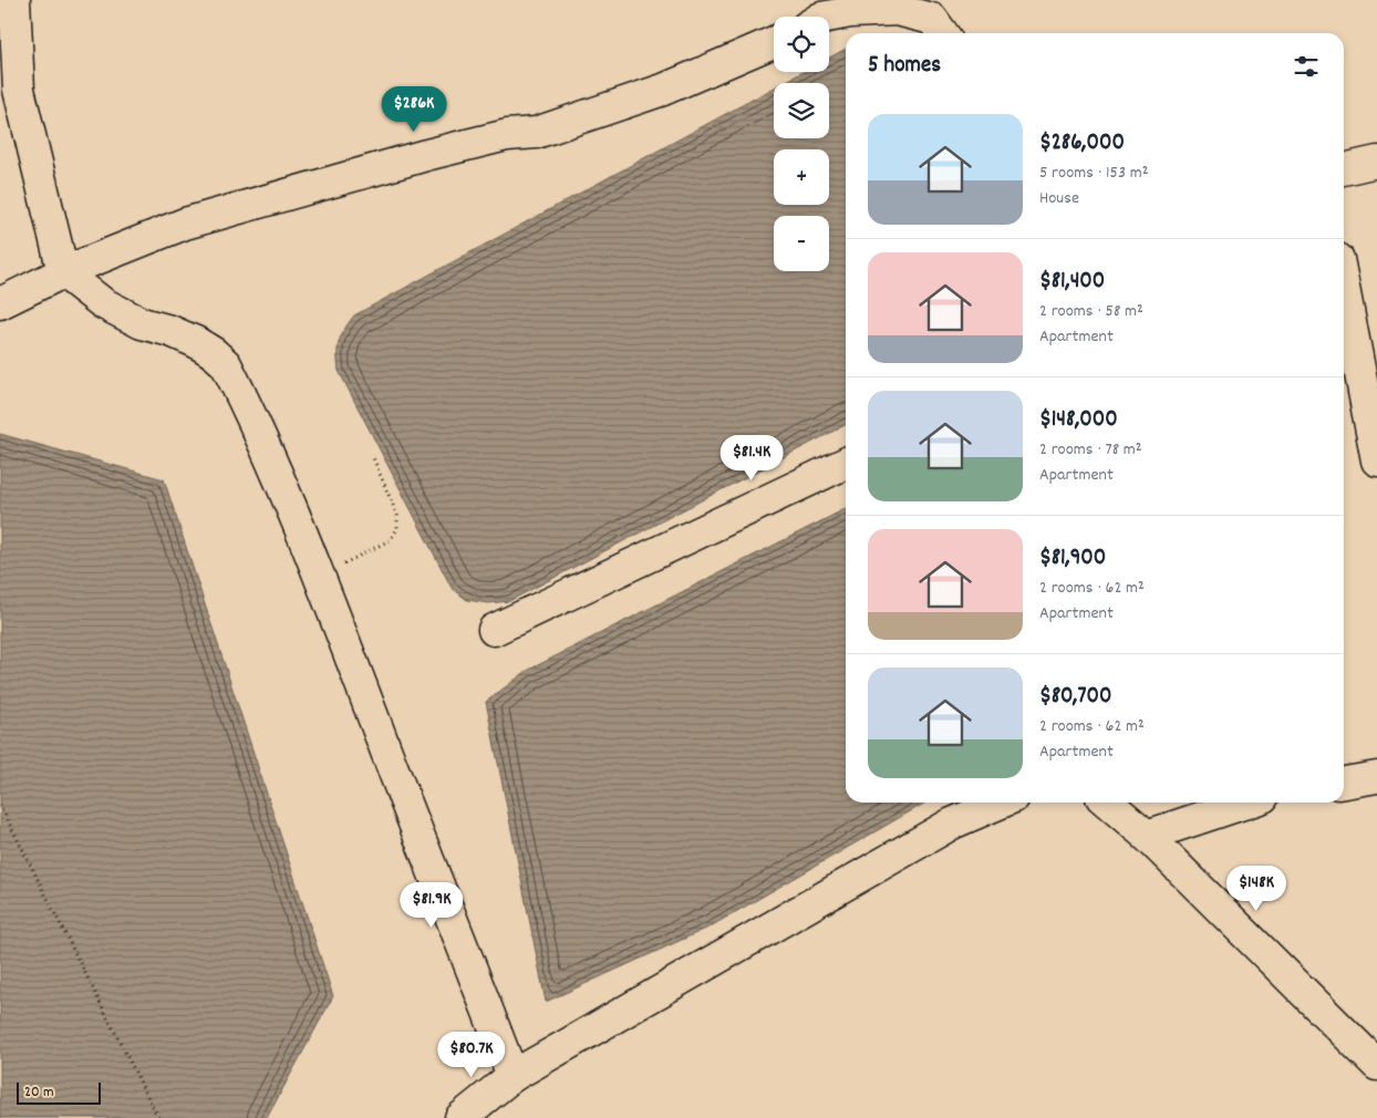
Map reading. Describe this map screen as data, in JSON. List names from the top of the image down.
{
  "scale_bar": "20 m",
  "page": {
    "map_buttons": ["+", "−"],
    "heading": "5 homes",
    "price": [
      "$286K",
      "$81.4K",
      "$148K",
      "$81.9K",
      "$80.7K"
    ],
    "list": [
      {
        "name": "$286,000",
        "note": "5 rooms · 153 m² · House"
      },
      {
        "name": "$81,400",
        "note": "2 rooms · 58 m² · Apartment"
      },
      {
        "name": "$148,000",
        "note": "2 rooms · 78 m² · Apartment"
      },
      {
        "name": "$81,900",
        "note": "2 rooms · 62 m² · Apartment"
      },
      {
        "name": "$80,700",
        "note": "2 rooms · 62 m² · Apartment"
      }
    ],
    "scale": "20 m"
  }
}
